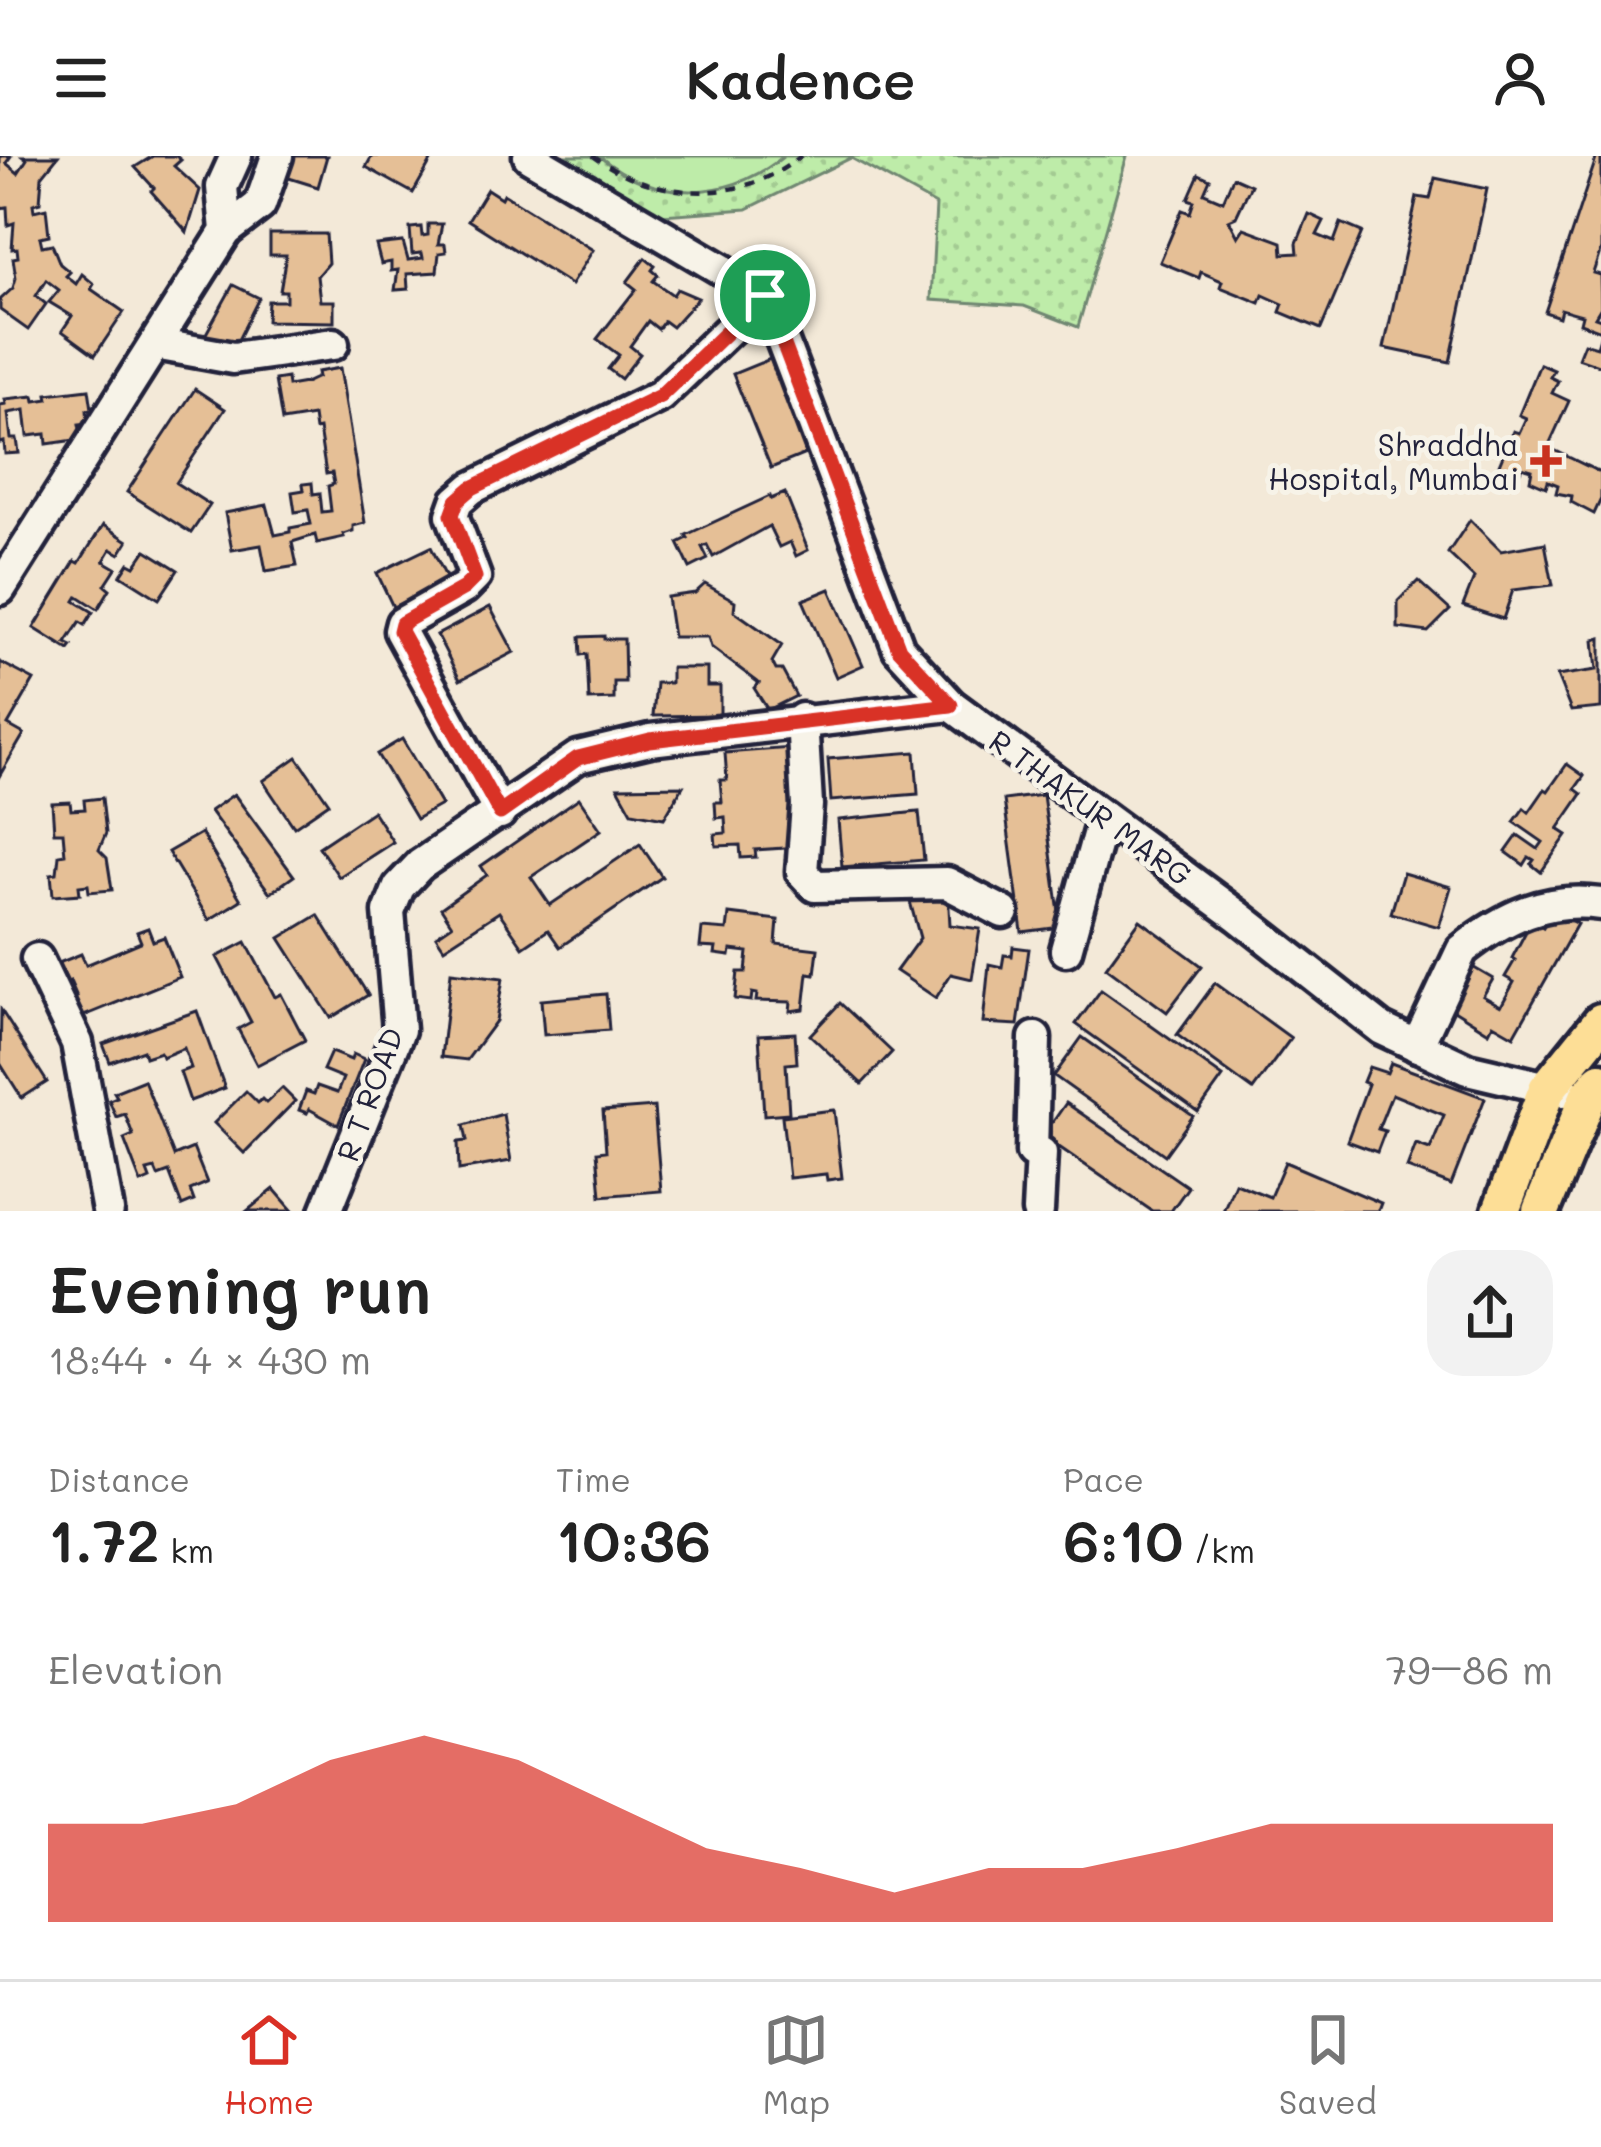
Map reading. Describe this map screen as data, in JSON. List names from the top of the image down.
{
  "streets": {
    "street": ["R THAKUR MARG", "R T ROAD"]
  },
  "places": {
    "health": ["Shraddha Hospital, Mumbai"]
  },
  "page": {
    "header": "Kadence",
    "heading": ["Evening run", "18:44 · 4 × 430 m"],
    "stats": [
      ["Distance", "1.72 km"],
      ["Time", "10:36"],
      ["Pace", "6:10 /km"]
    ],
    "chart": ["Elevation", "79–86 m"],
    "tabs": ["Home", "Map", "Saved"]
  }
}
